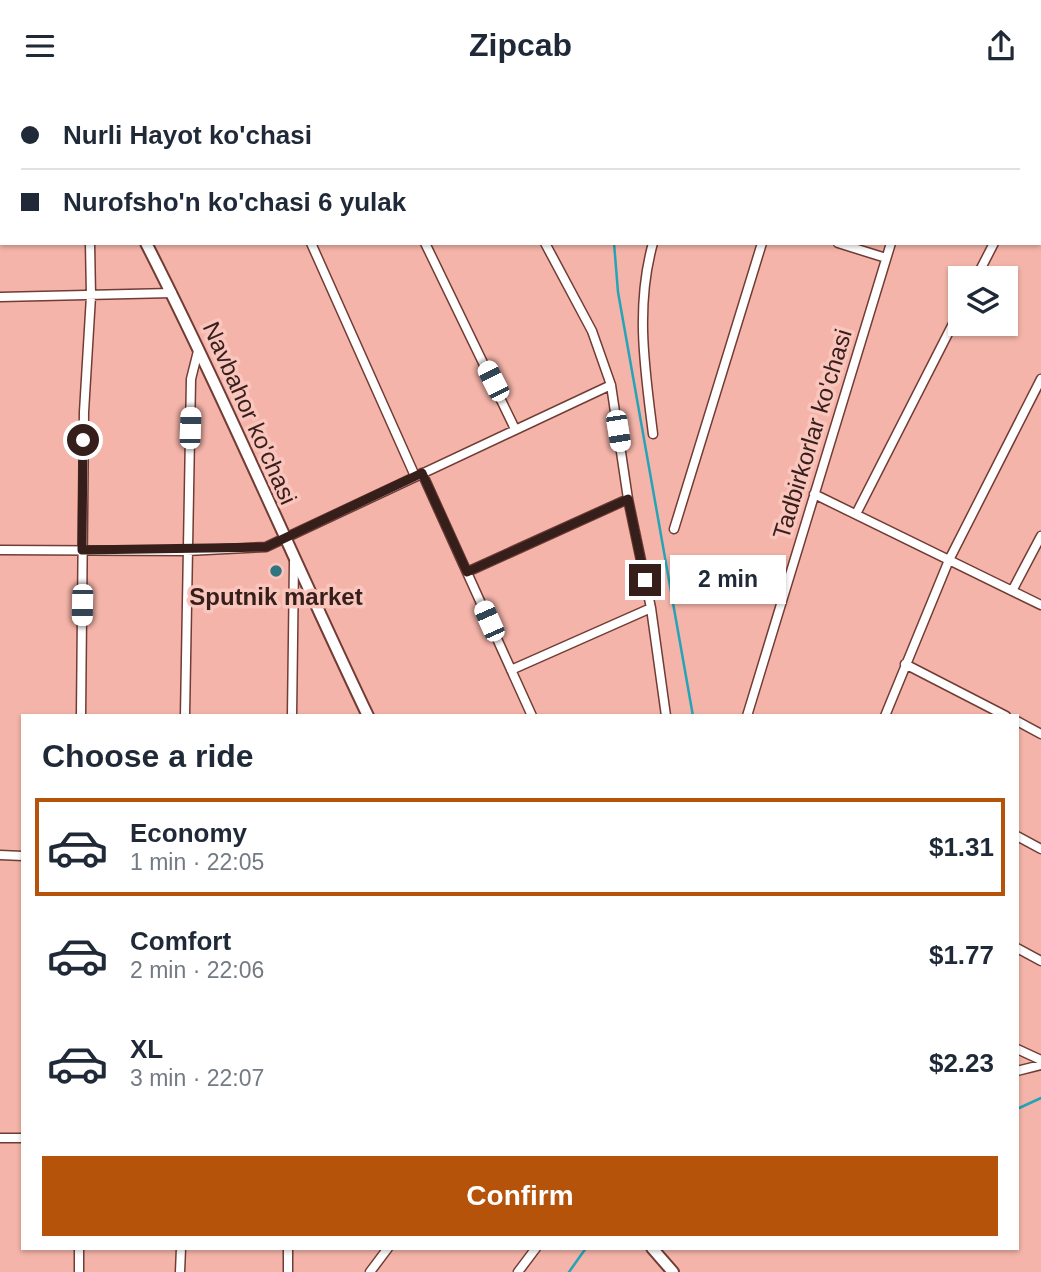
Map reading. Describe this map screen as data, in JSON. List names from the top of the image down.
{
  "streets": {
    "main road": ["Navbahor ko'chasi"],
    "street": ["Tadbirkorlar ko'chasi"]
  },
  "places": ["Sputnik market"],
  "page": {
    "header": "Zipcab",
    "banner": ["Nurli Hayot ko'chasi", "Nurofsho'n ko'chasi 6 yulak"],
    "bubble": "2 min",
    "heading": "Choose a ride",
    "list": [
      {
        "name": "Economy",
        "note": "1 min · 22:05",
        "value": "$1.31"
      },
      {
        "name": "Comfort",
        "note": "2 min · 22:06",
        "value": "$1.77"
      },
      {
        "name": "XL",
        "note": "3 min · 22:07",
        "value": "$2.23"
      }
    ],
    "buttons": "Confirm"
  }
}
